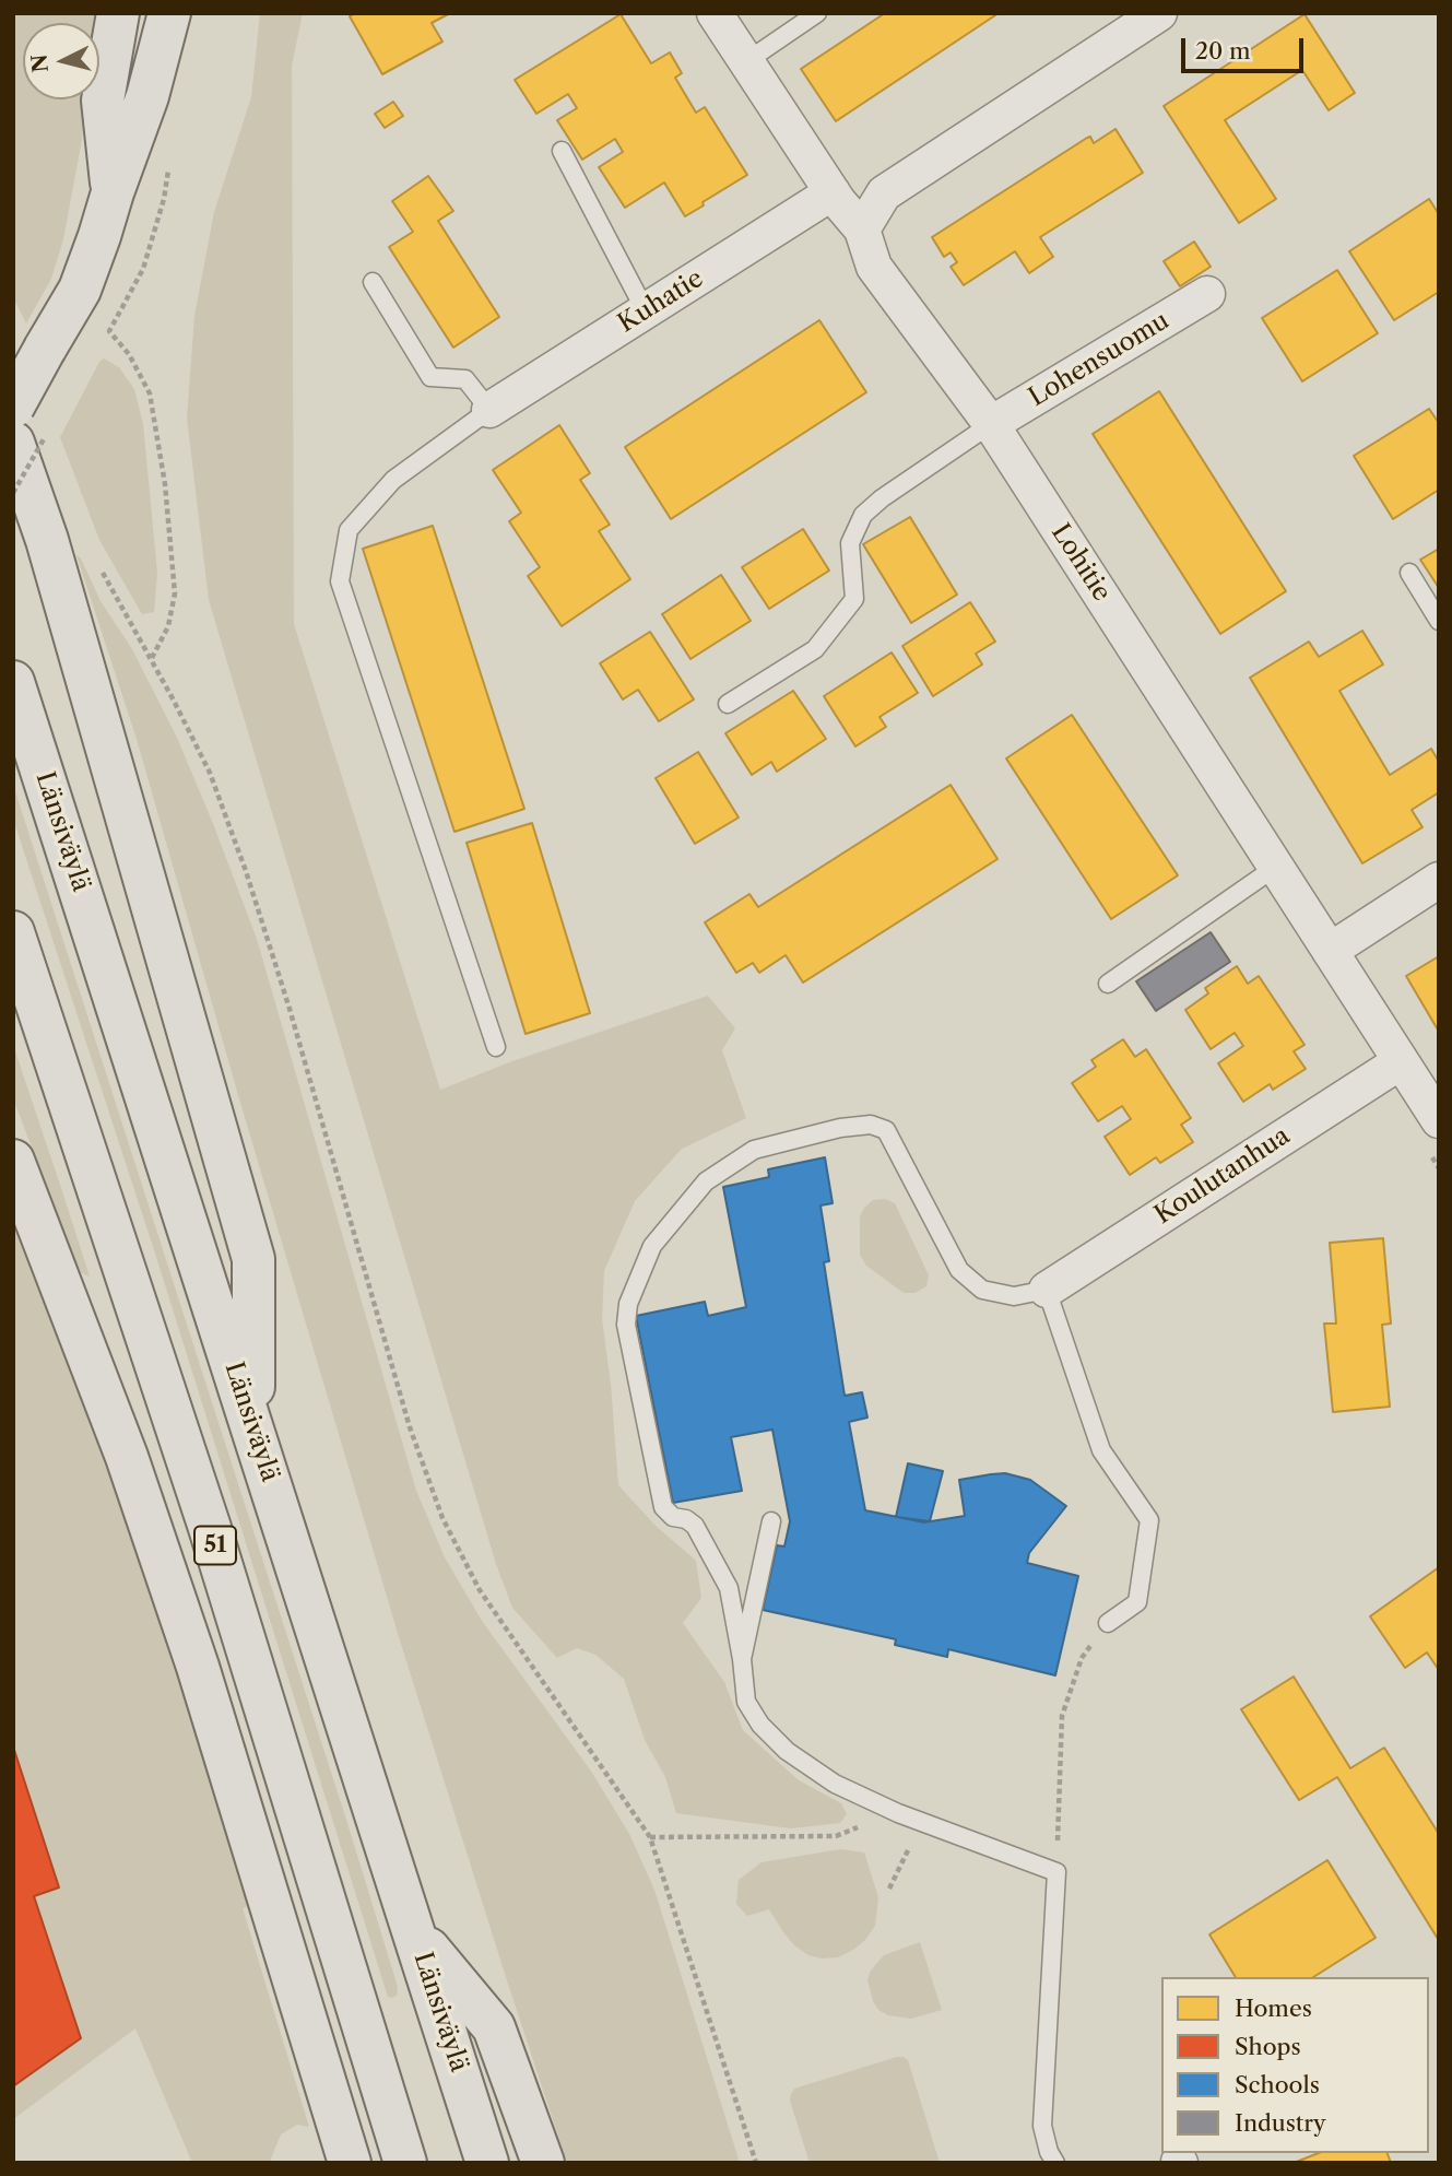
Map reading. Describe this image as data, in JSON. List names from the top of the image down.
{
  "streets": {
    "main road": ["Länsiväylä", "51"],
    "street": [
      "Kuhatie",
      "Lohensuomu",
      "Lohitie",
      "Koulutanhua"
    ]
  },
  "crossings": [
    ["Kuhatie", "Lohitie"],
    ["Lohensuomu", "Lohitie"],
    ["Lohitie", "Koulutanhua"]
  ],
  "legend": [
    "Homes",
    "Shops",
    "Schools",
    "Industry"
  ],
  "scale_bar": "20 m",
  "north": "left"
}
